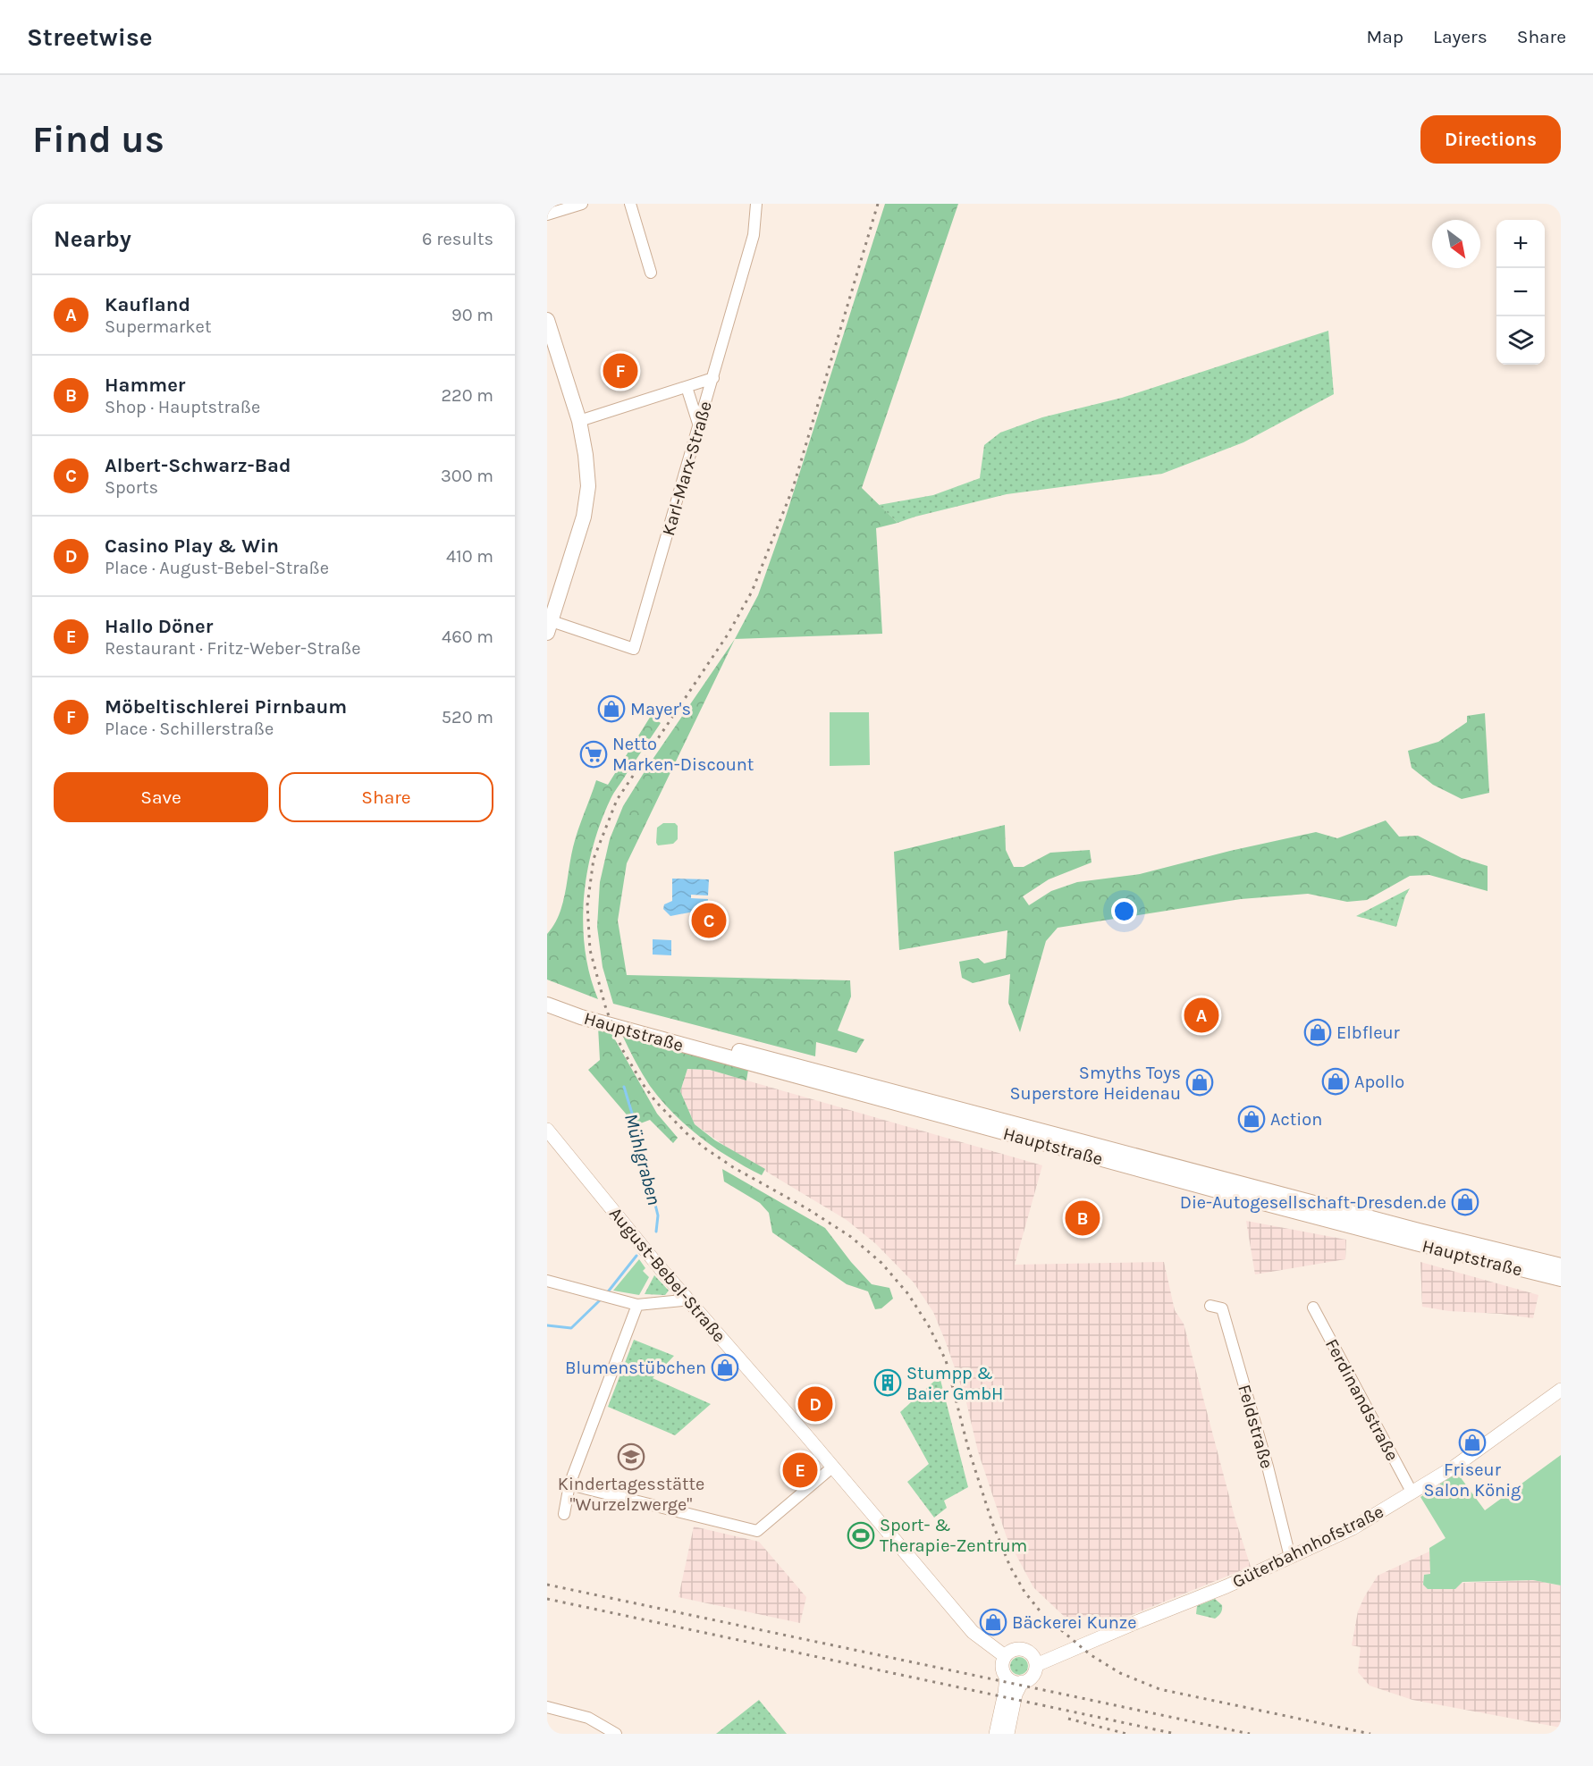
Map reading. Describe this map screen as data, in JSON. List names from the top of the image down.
{
  "streets": {
    "main road": ["Hauptstraße"],
    "street": [
      "Karl-Marx-Straße",
      "August-Bebel-Straße",
      "Ferdinandstraße",
      "Feldstraße",
      "Güterbahnhofstraße"
    ]
  },
  "crossings": [
    ["August-Bebel-Straße", "Güterbahnhofstraße"],
    ["Ferdinandstraße", "Güterbahnhofstraße"],
    ["Feldstraße", "Güterbahnhofstraße"]
  ],
  "water": ["Mühlgraben"],
  "places": {
    "shop": [
      "Mayer's",
      "Elbfleur",
      "Apollo",
      "Smyths Toys Superstore Heidenau",
      "Action",
      "Die-Autogesellschaft-Dresden.de",
      "Blumenstübchen",
      "Friseur Salon König",
      "Bäckerei Kunze"
    ],
    "supermarket": ["Netto Marken-Discount"],
    "building": ["Stumpp & Baier GmbH"],
    "school or university": ["Kindertagesstätte \"Wurzelzwerge\""],
    "sports": ["Sport- & Therapie-Zentrum"]
  },
  "north": "bottom right",
  "page": {
    "header": "Streetwise",
    "nav": ["Map", "Layers", "Share"],
    "buttons": [
      "Directions",
      ["Save", "Share"]
    ],
    "title": "Find us",
    "heading": ["Nearby", "6 results"],
    "map_buttons": ["+", "−"],
    "list": [
      {
        "mark": "A",
        "name": "Kaufland",
        "note": "Supermarket",
        "value": "90 m"
      },
      {
        "mark": "B",
        "name": "Hammer",
        "note": "Shop · Hauptstraße",
        "value": "220 m"
      },
      {
        "mark": "C",
        "name": "Albert-Schwarz-Bad",
        "note": "Sports",
        "value": "300 m"
      },
      {
        "mark": "D",
        "name": "Casino Play & Win",
        "note": "Place · August-Bebel-Straße",
        "value": "410 m"
      },
      {
        "mark": "E",
        "name": "Hallo Döner",
        "note": "Restaurant · Fritz-Weber-Straße",
        "value": "460 m"
      },
      {
        "mark": "F",
        "name": "Möbeltischlerei Pirnbaum",
        "note": "Place · Schillerstraße",
        "value": "520 m"
      }
    ],
    "pins": [
      "F",
      "C",
      "A",
      "B",
      "D",
      "E"
    ]
  }
}
